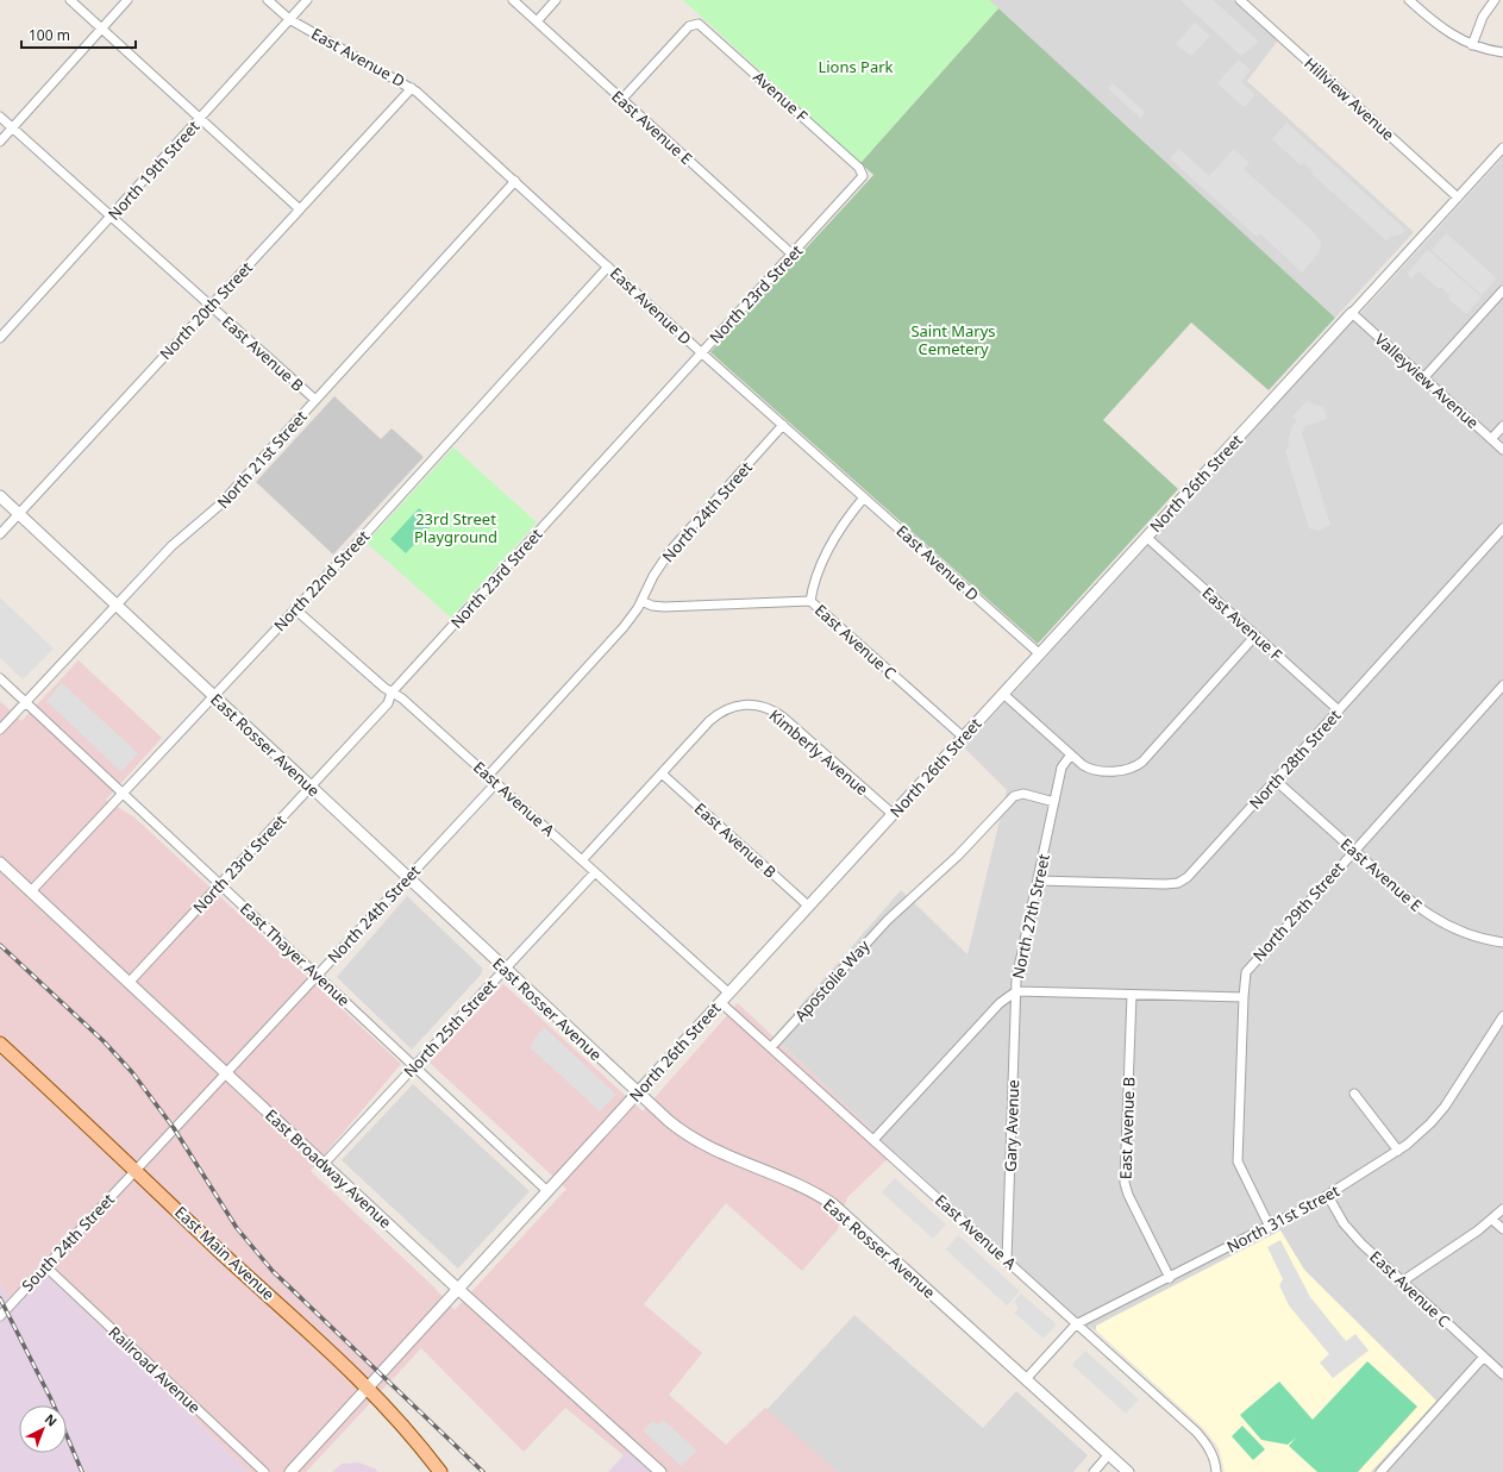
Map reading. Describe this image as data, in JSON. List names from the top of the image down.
{
  "streets": {
    "main road": ["East Main Avenue"],
    "street": [
      "East Avenue D",
      "Avenue F",
      "Hillview Avenue",
      "East Avenue E",
      "North 19th Street",
      "North 23rd Street",
      "North 20th Street",
      "East Avenue B",
      "Valleyview Avenue",
      "North 21st Street",
      "North 26th Street",
      "North 24th Street",
      "North 22nd Street",
      "East Avenue F",
      "East Avenue C",
      "East Rosser Avenue",
      "Kimberly Avenue",
      "North 28th Street",
      "East Avenue A",
      "North 29th Street",
      "North 27th Street",
      "East Thayer Avenue",
      "Apostolie Way",
      "North 25th Street",
      "Gary Avenue",
      "East Broadway Avenue",
      "North 31st Street",
      "South 24th Street",
      "Railroad Avenue"
    ]
  },
  "crossings": [
    ["East Avenue D", "North 19th Street"],
    ["East Avenue D", "North 23rd Street"],
    ["East Avenue D", "North 20th Street"],
    ["East Avenue D", "North 21st Street"],
    ["East Avenue D", "North 26th Street"],
    ["East Avenue D", "North 24th Street"],
    ["East Avenue D", "North 22nd Street"],
    ["Avenue F", "East Avenue E"],
    ["Avenue F", "North 23rd Street"],
    ["Hillview Avenue", "North 26th Street"],
    ["East Avenue E", "North 23rd Street"],
    ["East Avenue E", "North 28th Street"],
    ["East Avenue E", "North 29th Street"],
    ["North 19th Street", "East Avenue B"],
    ["North 23rd Street", "East Rosser Avenue"],
    ["North 23rd Street", "East Avenue A"],
    ["North 23rd Street", "East Thayer Avenue"],
    ["North 23rd Street", "East Broadway Avenue"],
    ["North 20th Street", "East Avenue B"],
    ["North 20th Street", "East Rosser Avenue"],
    ["East Avenue B", "North 21st Street"],
    ["East Avenue B", "North 26th Street"],
    ["East Avenue B", "Kimberly Avenue"],
    ["East Avenue B", "North 31st Street"],
    ["Valleyview Avenue", "North 26th Street"],
    ["North 21st Street", "East Rosser Avenue"],
    ["North 21st Street", "East Thayer Avenue"],
    ["North 26th Street", "East Avenue F"],
    ["North 26th Street", "East Avenue C"],
    ["North 26th Street", "East Rosser Avenue"],
    ["North 26th Street", "Kimberly Avenue"],
    ["North 26th Street", "East Avenue A"],
    ["North 26th Street", "East Thayer Avenue"],
    ["North 26th Street", "East Broadway Avenue"],
    ["North 26th Street", "East Main Avenue"],
    ["North 24th Street", "East Avenue C"],
    ["North 24th Street", "East Rosser Avenue"],
    ["North 24th Street", "East Avenue A"],
    ["North 24th Street", "East Thayer Avenue"],
    ["North 24th Street", "East Broadway Avenue"],
    ["North 24th Street", "South 24th Street"],
    ["North 24th Street", "East Main Avenue"],
    ["North 22nd Street", "East Rosser Avenue"],
    ["North 22nd Street", "East Avenue A"],
    ["North 22nd Street", "East Thayer Avenue"],
    ["North 22nd Street", "East Broadway Avenue"],
    ["East Avenue F", "North 28th Street"],
    ["East Avenue C", "North 31st Street"],
    ["East Rosser Avenue", "North 25th Street"],
    ["East Rosser Avenue", "North 31st Street"],
    ["North 28th Street", "North 27th Street"],
    ["East Avenue A", "North 27th Street"],
    ["East Avenue A", "Apostolie Way"],
    ["East Avenue A", "North 25th Street"],
    ["East Avenue A", "Gary Avenue"],
    ["East Avenue A", "North 31st Street"],
    ["North 27th Street", "Apostolie Way"],
    ["North 27th Street", "Gary Avenue"],
    ["East Thayer Avenue", "North 25th Street"],
    ["North 25th Street", "East Broadway Avenue"],
    ["South 24th Street", "East Main Avenue"],
    ["South 24th Street", "Railroad Avenue"]
  ],
  "parks": ["Lions Park", "Saint Marys Cemetery", "23rd Street Playground"],
  "scale_bar": "100 m",
  "north": "top right"
}
